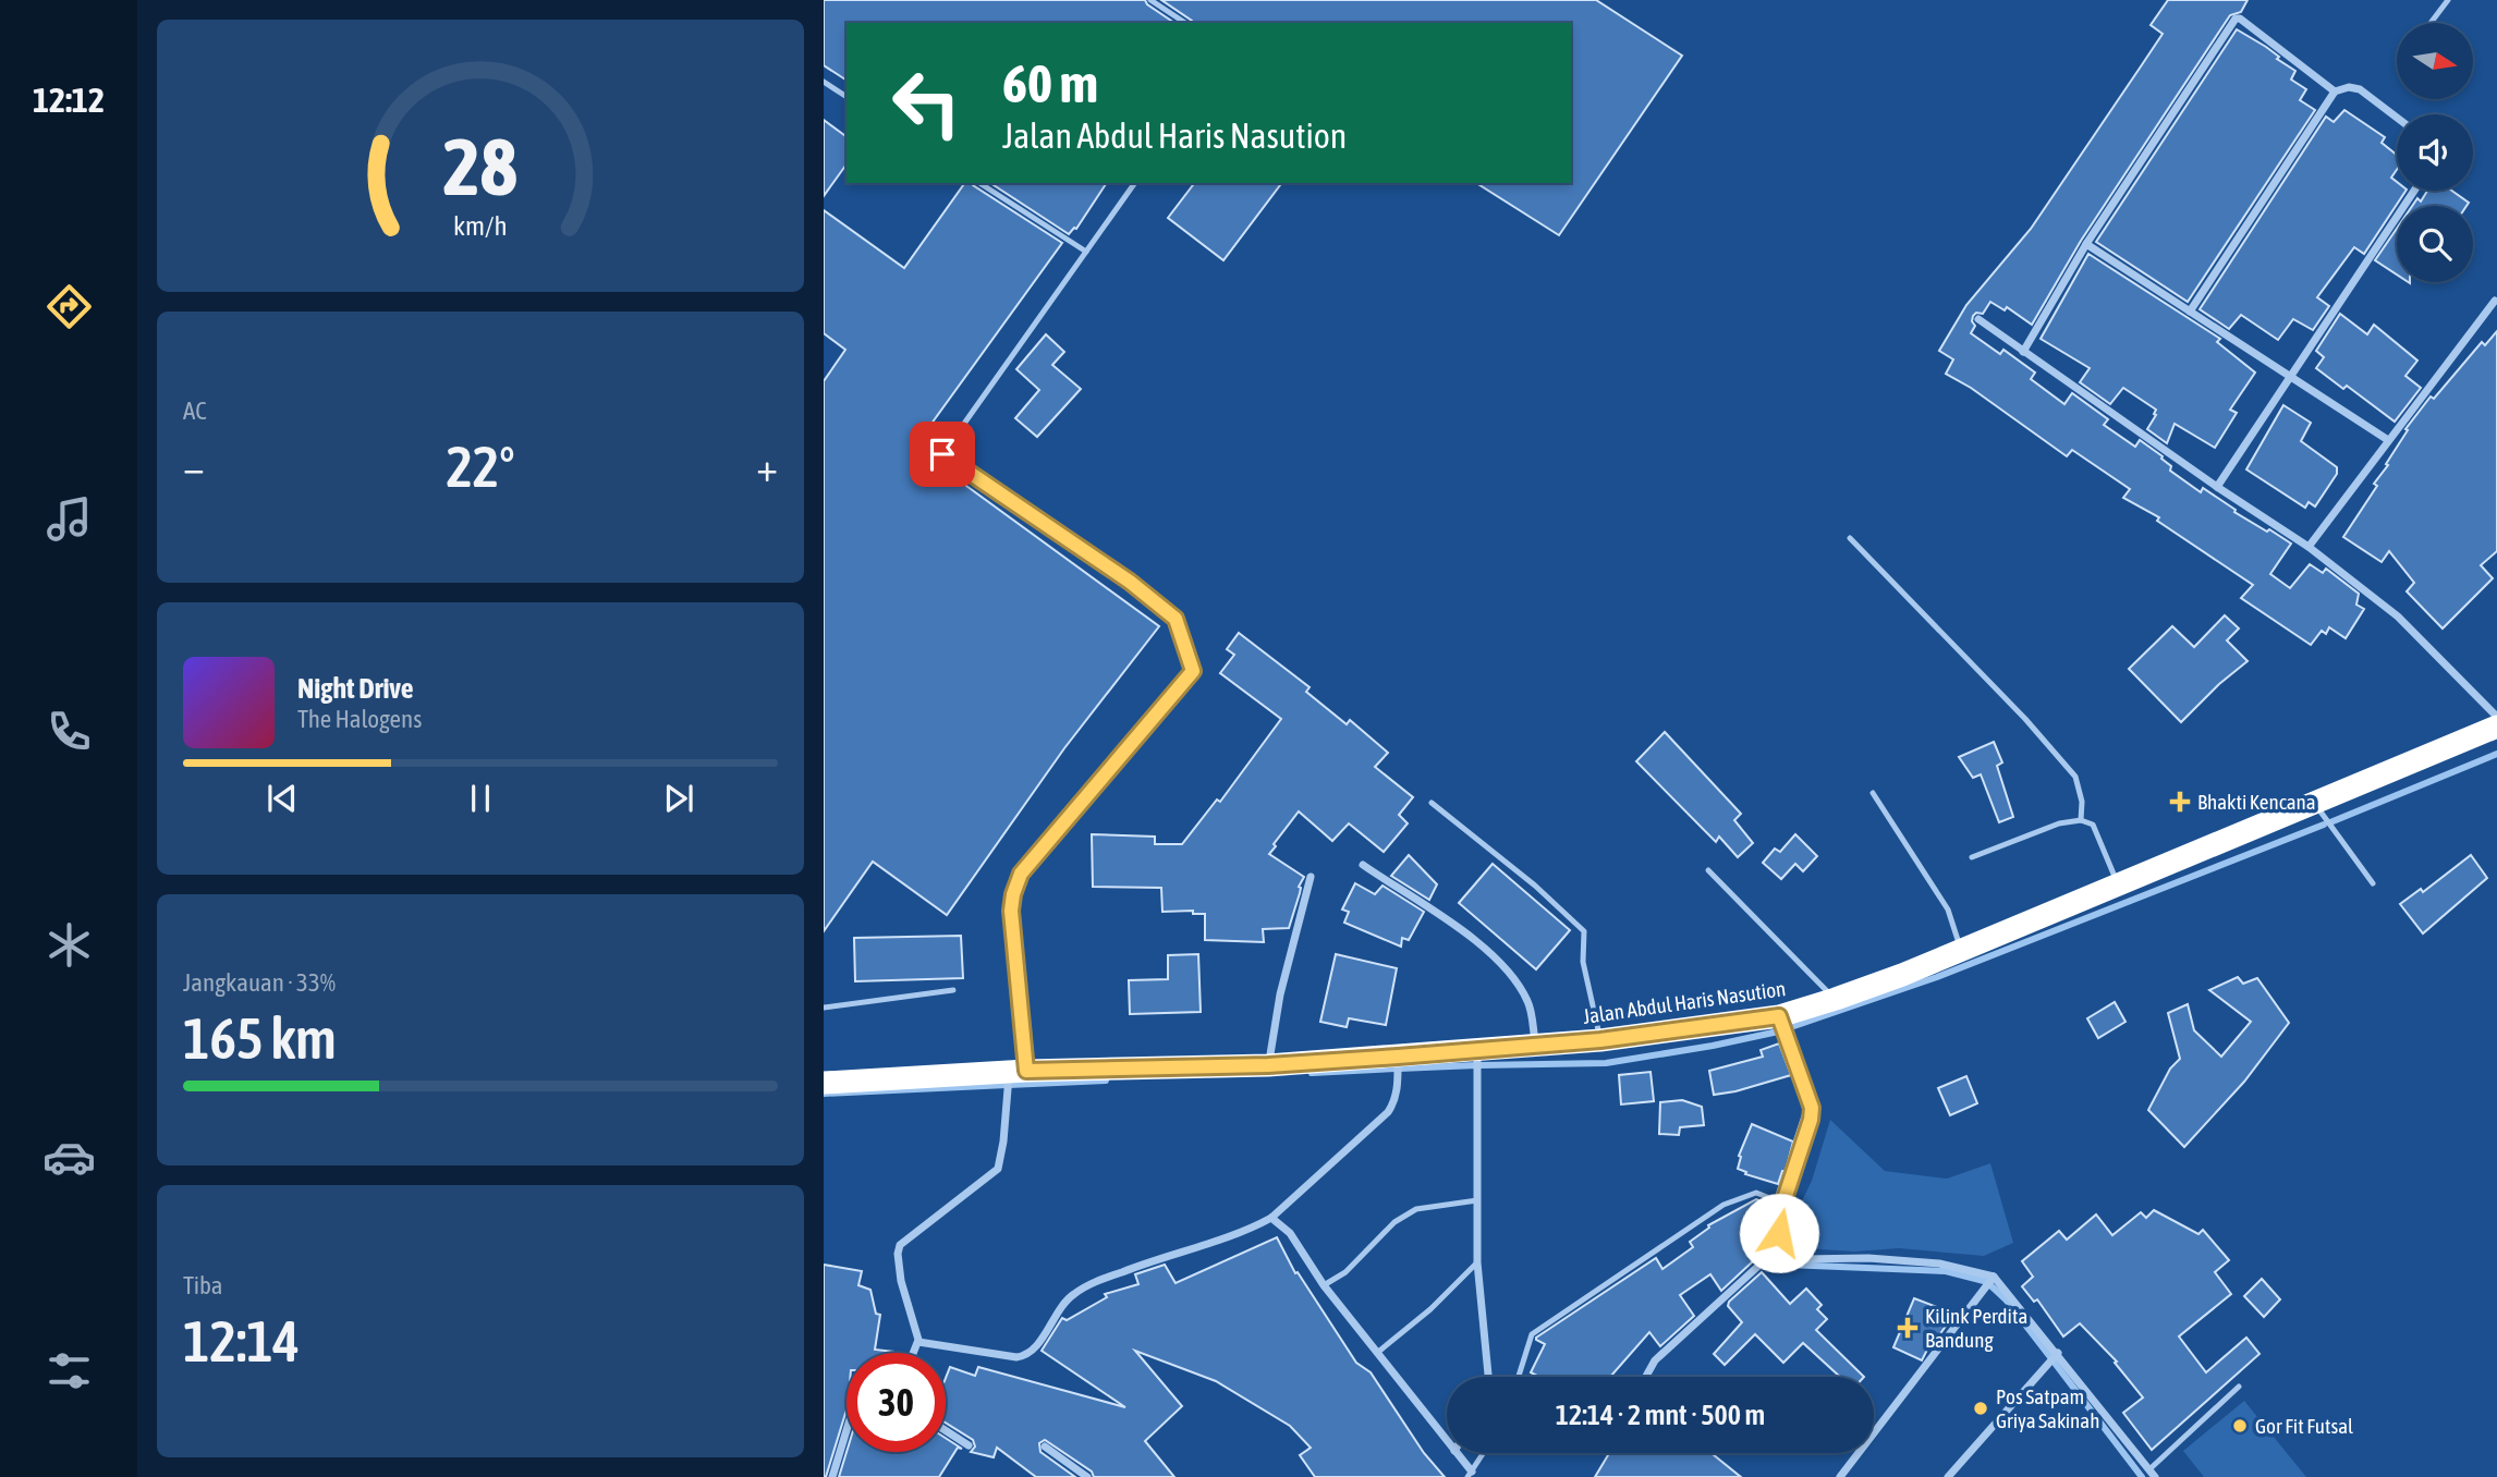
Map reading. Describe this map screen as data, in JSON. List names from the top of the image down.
{
  "streets": {
    "highway": ["Jalan Abdul Haris Nasution"]
  },
  "places": {
    "health": ["Bhakti Kencana", "Kilink Perdita Bandung"],
    "other": ["Pos Satpam Griya Sakinah", "Gor Fit Futsal"]
  },
  "north": "right",
  "page": {
    "tabs": "12:12",
    "turn": ["60 m", "Jalan Abdul Haris Nasution"],
    "tile": [
      "AC",
      ["Jangkauan · 33%", "165 km"],
      ["Tiba", "12:14"]
    ],
    "heat": ["−", "22°", "+"],
    "song": ["Night Drive", "The Halogens"],
    "limit": "30",
    "trip": "12:14 · 2 mnt · 500 m",
    "gauge": ["28", "km/h"]
  }
}
